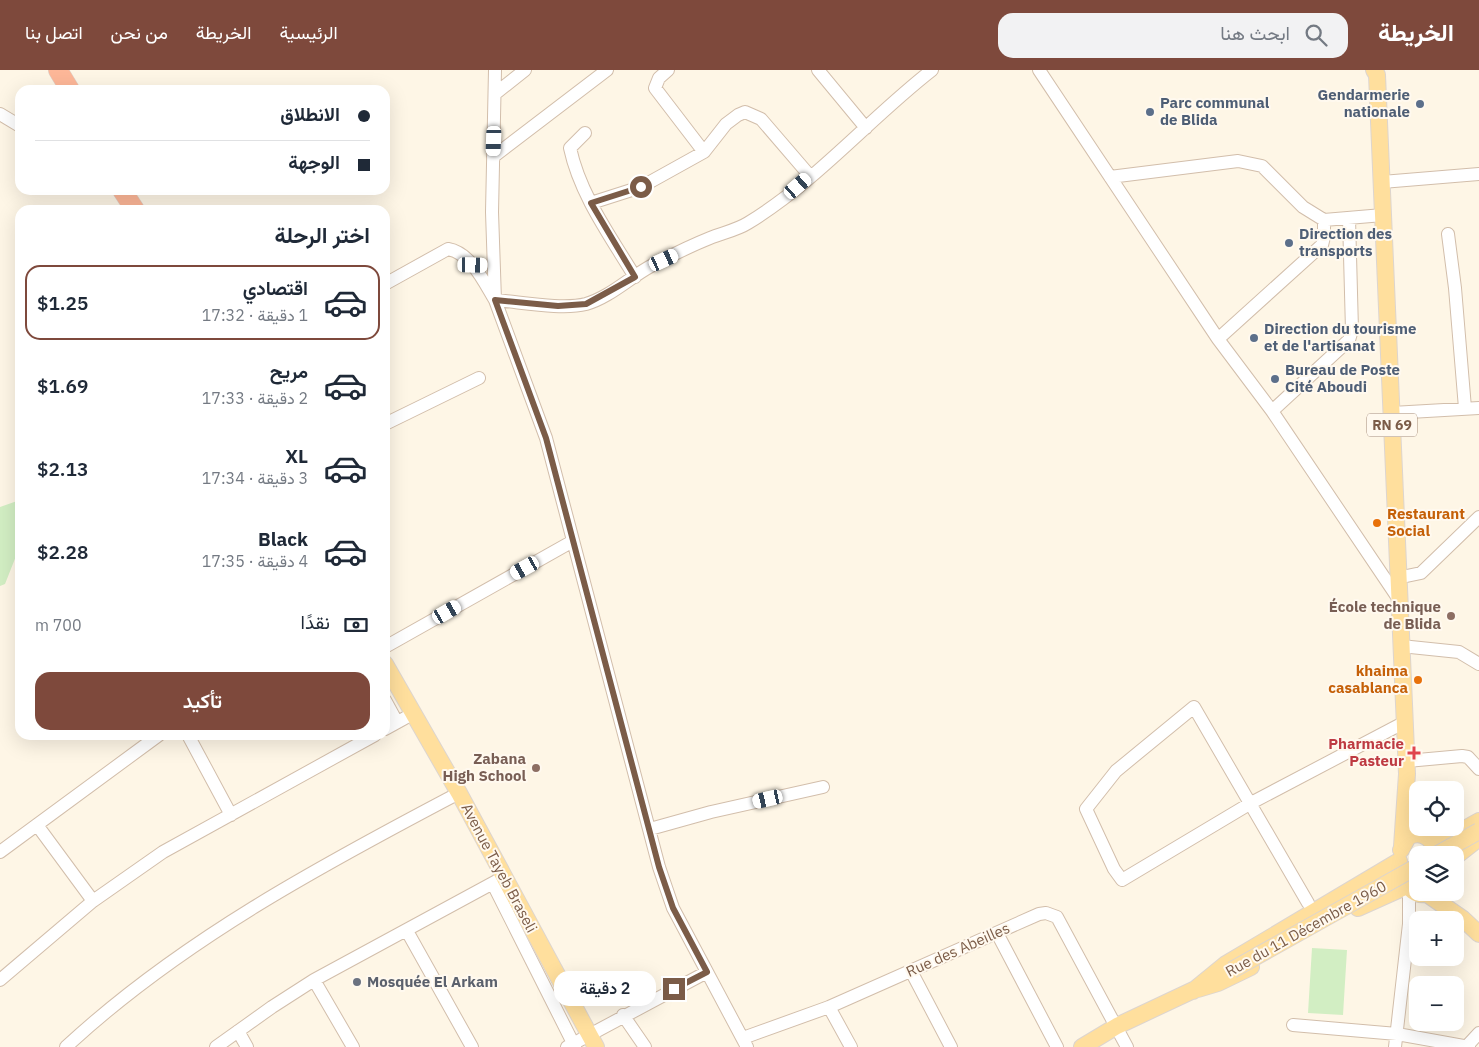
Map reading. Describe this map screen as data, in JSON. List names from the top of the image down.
{
  "streets": {
    "main road": ["RN 69", "Avenue Tayeb Braseli", "Rue du 11 Décembre 1960"],
    "street": ["Rue des Abeilles"]
  },
  "crossings": [
    ["Rue du 11 Décembre 1960", "Rue des Abeilles"]
  ],
  "places": {
    "other": [
      "Gendarmerie nationale",
      "Parc communal de Blida",
      "Direction des transports",
      "Direction du tourisme et de l'artisanat",
      "Bureau de Poste Cité Aboudi",
      "Restaurant Social",
      "École technique de Blida",
      "khaima casablanca",
      "Zabana High School",
      "Mosquée El Arkam"
    ],
    "health": ["Pharmacie Pasteur"]
  },
  "page": {
    "header": "الخريطة",
    "search": "ابحث هنا",
    "nav": [
      "الرئيسية",
      "الخريطة",
      "من نحن",
      "اتصل بنا"
    ],
    "banner": ["الانطلاق", "الوجهة"],
    "heading": "اختر الرحلة",
    "list": [
      {
        "name": "اقتصادي",
        "note": "1 دقيقة · 17:32",
        "value": "$1.25"
      },
      {
        "name": "مريح",
        "note": "2 دقيقة · 17:33",
        "value": "$1.69"
      },
      {
        "name": "XL",
        "note": "3 دقيقة · 17:34",
        "value": "$2.13"
      },
      {
        "name": "Black",
        "note": "4 دقيقة · 17:35",
        "value": "$2.28"
      }
    ],
    "pay": ["نقدًا", "700 m"],
    "buttons": "تأكيد",
    "map_buttons": ["+", "−"],
    "bubble": "2 دقيقة"
  }
}
